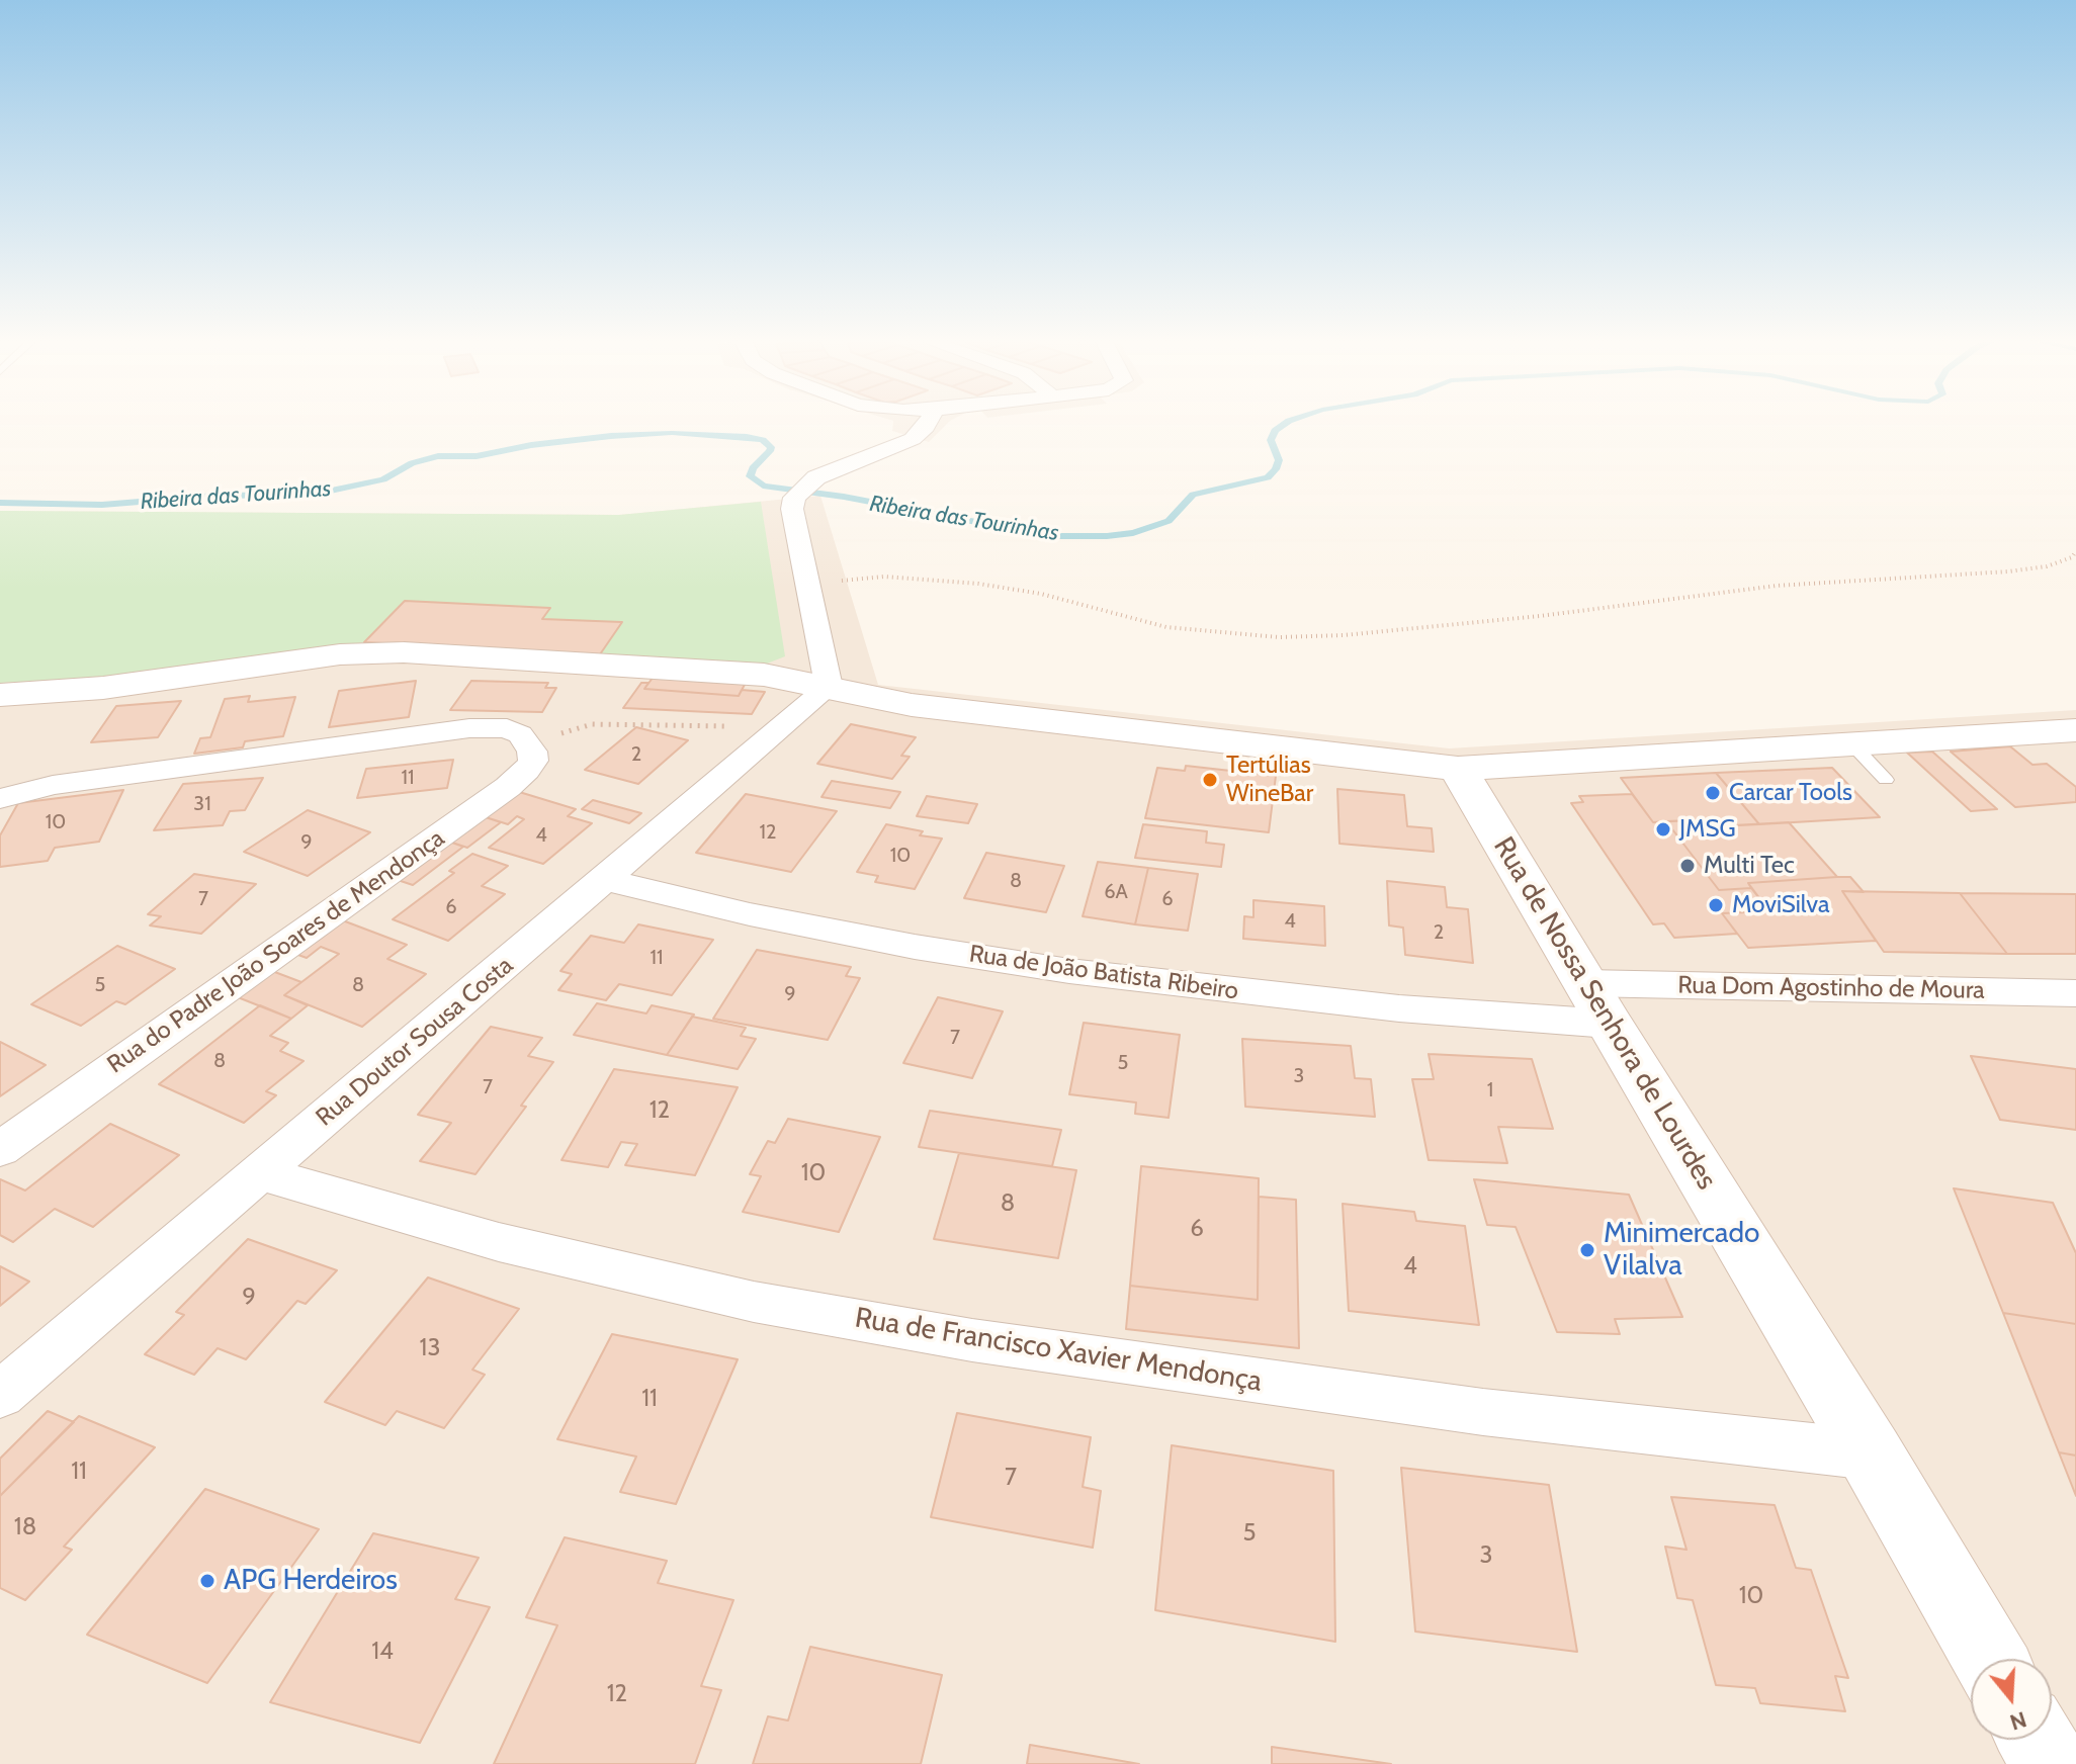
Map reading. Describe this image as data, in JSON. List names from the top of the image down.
{
  "streets": {
    "street": [
      "Rua do Padre João Soares de Mendonça",
      "Rua de João Batista Ribeiro",
      "Rua Dom Agostinho de Moura",
      "Rua de Nossa Senhora de Lourdes",
      "Rua Doutor Sousa Costa",
      "Rua de Francisco Xavier Mendonça"
    ]
  },
  "crossings": [
    ["Rua de João Batista Ribeiro", "Rua Dom Agostinho de Moura"],
    ["Rua de João Batista Ribeiro", "Rua de Nossa Senhora de Lourdes"],
    ["Rua de João Batista Ribeiro", "Rua Doutor Sousa Costa"],
    ["Rua Dom Agostinho de Moura", "Rua de Nossa Senhora de Lourdes"],
    ["Rua de Nossa Senhora de Lourdes", "Rua de Francisco Xavier Mendonça"],
    ["Rua Doutor Sousa Costa", "Rua de Francisco Xavier Mendonça"]
  ],
  "water": ["Ribeira das Tourinhas"],
  "places": [
    "Tertúlias WineBar",
    "Carcar Tools",
    "JMSG",
    "Multi Tec",
    "MoviSilva",
    "Minimercado Vilalva",
    "APG Herdeiros"
  ],
  "house_numbers": [
    "2",
    "11",
    "31",
    "10",
    "12",
    "4",
    "9",
    "10",
    "8",
    "6A",
    "7",
    "6",
    "6",
    "4",
    "2",
    "11",
    "5",
    "8",
    "9",
    "7",
    "8",
    "5",
    "3",
    "7",
    "1",
    "12",
    "10",
    "8",
    "6",
    "4",
    "9",
    "13",
    "11",
    "11",
    "7",
    "18",
    "5",
    "3",
    "10",
    "14",
    "12"
  ],
  "north": "bottom"
}
